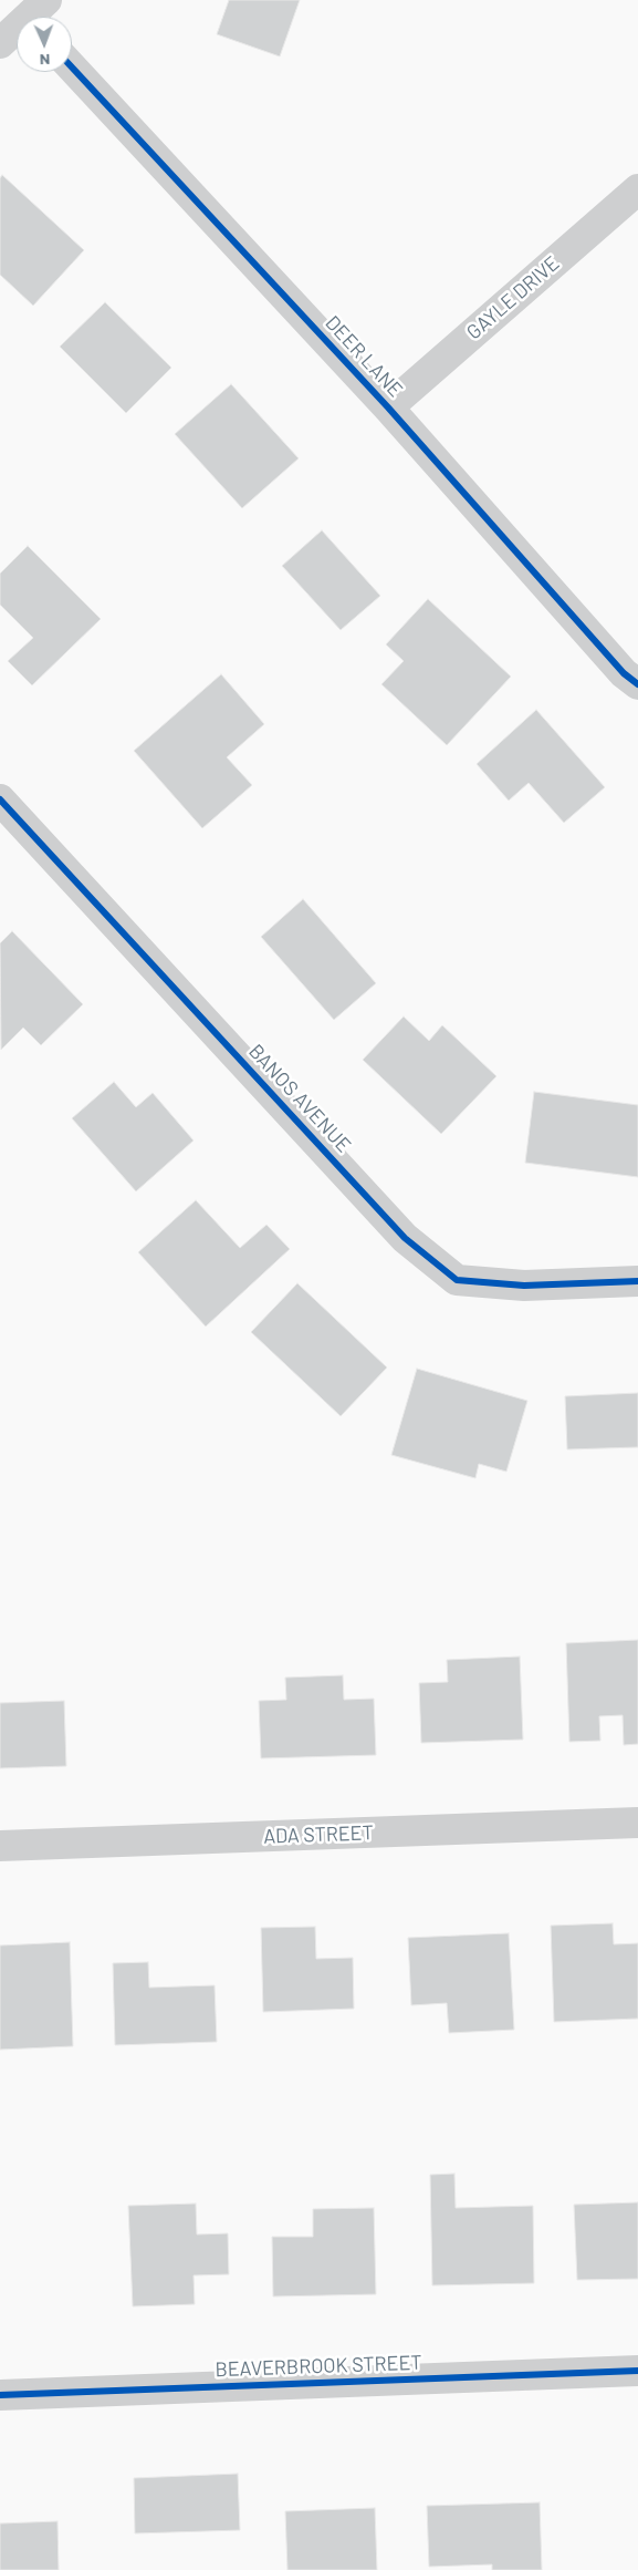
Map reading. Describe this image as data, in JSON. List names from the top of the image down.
{
  "streets": {
    "street": [
      "GAYLE DRIVE",
      "DEER LANE",
      "BANOS AVENUE",
      "ADA STREET",
      "BEAVERBROOK STREET"
    ]
  },
  "crossings": [
    ["GAYLE DRIVE", "DEER LANE"]
  ],
  "north": "bottom"
}
